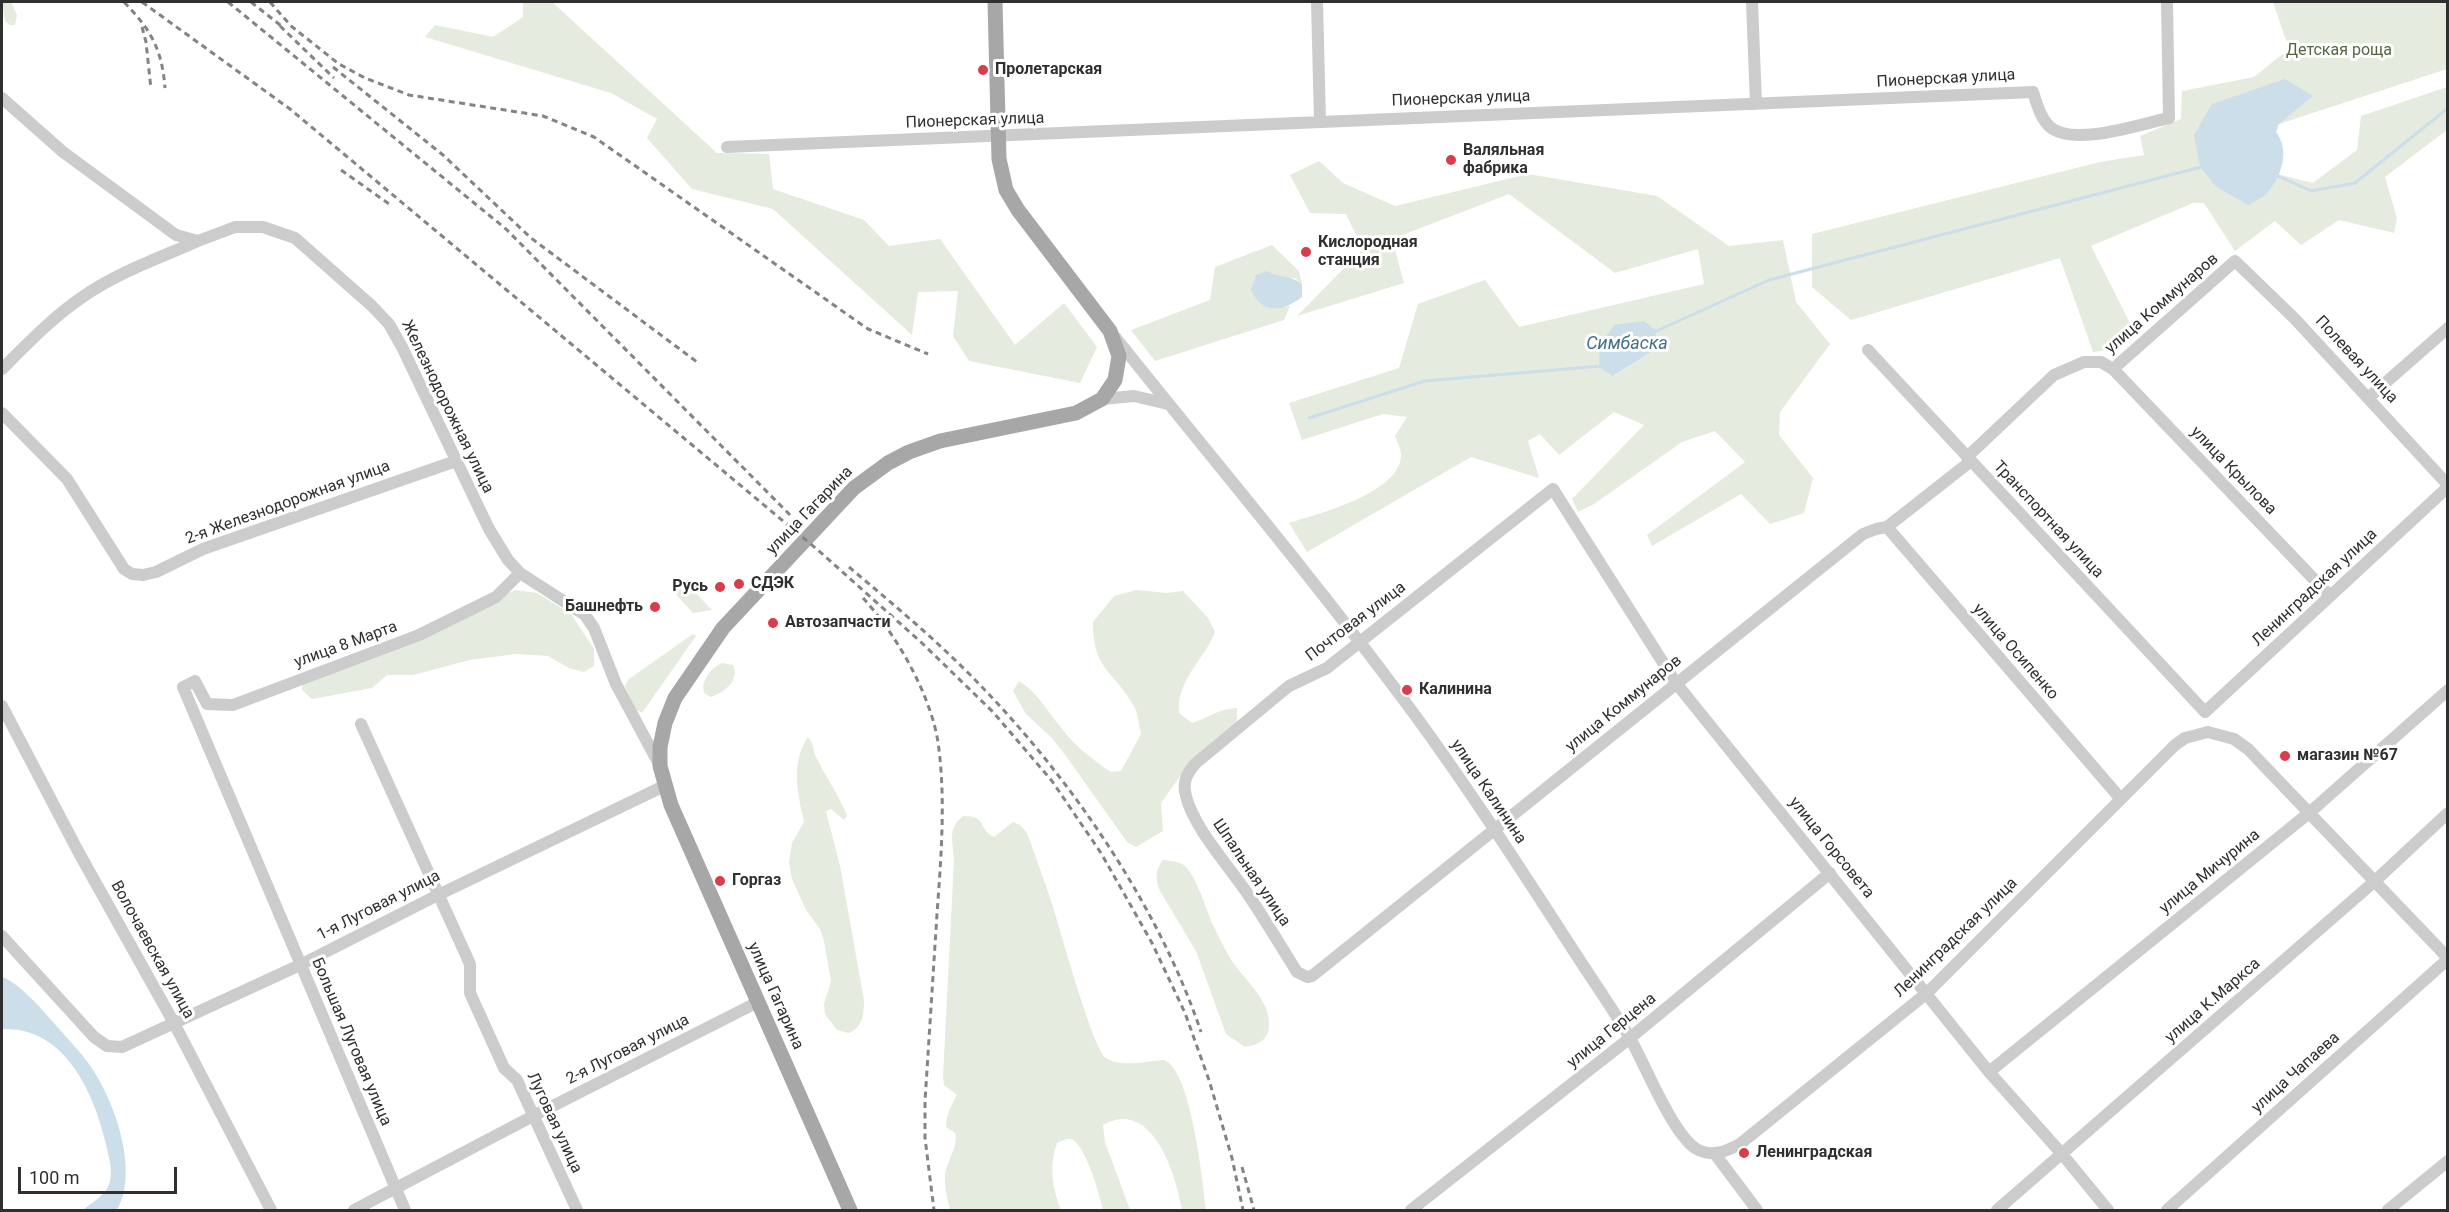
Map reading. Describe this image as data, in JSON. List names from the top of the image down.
{
  "streets": {
    "main road": ["улица Гагарина"],
    "street": [
      "Пионерская улица",
      "улица Коммунаров",
      "Полевая улица",
      "Железнодорожная улица",
      "улица Крылова",
      "2-я Железнодорожная улица",
      "Транспортная улица",
      "Ленинградская улица",
      "Почтовая улица",
      "улица 8 Марта",
      "улица Осипенко",
      "улица Калинина",
      "улица Горсовета",
      "улица Мичурина",
      "Шпальная улица",
      "1-я Луговая улица",
      "Волочаевская улица",
      "улица К.Маркса",
      "улица Герцена",
      "Большая Луговая улица",
      "2-я Луговая улица",
      "улица Чапаева",
      "Луговая улица"
    ]
  },
  "crossings": [
    ["улица Коммунаров", "Полевая улица"],
    ["улица Коммунаров", "улица Крылова"],
    ["улица Коммунаров", "Транспортная улица"],
    ["улица Коммунаров", "улица Осипенко"],
    ["улица Коммунаров", "улица Калинина"],
    ["улица Коммунаров", "улица Горсовета"],
    ["улица Коммунаров", "Шпальная улица"],
    ["Полевая улица", "Ленинградская улица"],
    ["Железнодорожная улица", "2-я Железнодорожная улица"],
    ["Железнодорожная улица", "улица Гагарина"],
    ["Железнодорожная улица", "улица 8 Марта"],
    ["улица Крылова", "Ленинградская улица"],
    ["улица Гагарина", "1-я Луговая улица"],
    ["улица Гагарина", "2-я Луговая улица"],
    ["Транспортная улица", "Ленинградская улица"],
    ["Ленинградская улица", "улица Осипенко"],
    ["Ленинградская улица", "улица Калинина"],
    ["Ленинградская улица", "улица Горсовета"],
    ["Почтовая улица", "улица Калинина"],
    ["Почтовая улица", "улица Горсовета"],
    ["Почтовая улица", "Шпальная улица"],
    ["улица 8 Марта", "Большая Луговая улица"],
    ["улица Калинина", "улица Герцена"],
    ["улица Горсовета", "улица Мичурина"],
    ["улица Горсовета", "улица К.Маркса"],
    ["улица Горсовета", "улица Герцена"],
    ["1-я Луговая улица", "Волочаевская улица"],
    ["1-я Луговая улица", "Большая Луговая улица"],
    ["1-я Луговая улица", "Луговая улица"],
    ["Большая Луговая улица", "2-я Луговая улица"],
    ["2-я Луговая улица", "Луговая улица"]
  ],
  "water": ["Симбаска"],
  "parks": ["Детская роща"],
  "places": [
    "Пролетарская",
    "Валяльная фабрика",
    "Кислородная станция",
    "СДЭК",
    "Русь",
    "Башнефть",
    "Автозапчасти",
    "Калинина",
    "магазин №67",
    "Горгаз",
    "Ленинградская"
  ],
  "scale_bar": "100 m"
}
